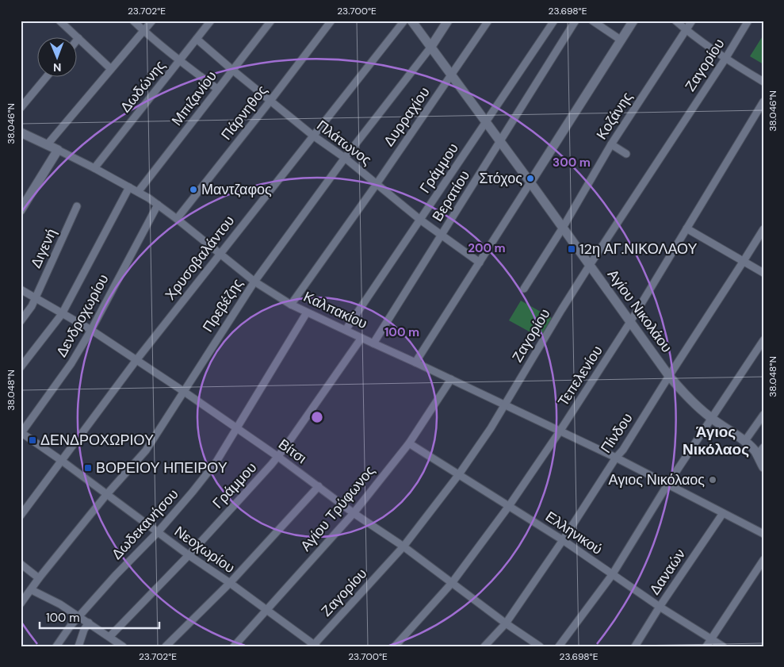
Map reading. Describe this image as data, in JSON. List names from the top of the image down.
{
  "streets": {
    "street": [
      "Ζαγορίου",
      "Δωδώνης",
      "Μπιζανίου",
      "Πάρνηθος",
      "Κοζάνης",
      "Δυρραχίου",
      "Πλάτωνος",
      "Γράμμου",
      "Βερατίου",
      "Διγενή",
      "Χρυσοβαλάντου",
      "Πρεβέζης",
      "Καλπακίου",
      "Αγίου Νικολάου",
      "Δενδροχωρίου",
      "Τεπελενίου",
      "Πίνδου",
      "Βίτσι",
      "Αγίου Τρύφωνος",
      "Δωδεκανήσου",
      "Ελληνικού",
      "Νεοχωρίου",
      "Δαναών"
    ]
  },
  "crossings": [
    ["Ζαγορίου", "Καλπακίου"],
    ["Ζαγορίου", "Αγίου Νικολάου"],
    ["Ζαγορίου", "Βίτσι"],
    ["Ζαγορίου", "Ελληνικού"],
    ["Ζαγορίου", "Νεοχωρίου"],
    ["Δωδώνης", "Πλάτωνος"],
    ["Δωδώνης", "Καλπακίου"],
    ["Μπιζανίου", "Πλάτωνος"],
    ["Μπιζανίου", "Καλπακίου"],
    ["Πάρνηθος", "Πλάτωνος"],
    ["Πάρνηθος", "Καλπακίου"],
    ["Κοζάνης", "Αγίου Νικολάου"],
    ["Δυρραχίου", "Πλάτωνος"],
    ["Δυρραχίου", "Καλπακίου"],
    ["Δυρραχίου", "Αγίου Νικολάου"],
    ["Πλάτωνος", "Γράμμου"],
    ["Πλάτωνος", "Βερατίου"],
    ["Πλάτωνος", "Χρυσοβαλάντου"],
    ["Πλάτωνος", "Πρεβέζης"],
    ["Γράμμου", "Καλπακίου"],
    ["Γράμμου", "Αγίου Νικολάου"],
    ["Γράμμου", "Βίτσι"],
    ["Γράμμου", "Νεοχωρίου"],
    ["Βερατίου", "Καλπακίου"],
    ["Βερατίου", "Αγίου Νικολάου"],
    ["Διγενή", "Βίτσι"],
    ["Χρυσοβαλάντου", "Καλπακίου"],
    ["Χρυσοβαλάντου", "Βίτσι"],
    ["Χρυσοβαλάντου", "Νεοχωρίου"],
    ["Πρεβέζης", "Καλπακίου"],
    ["Πρεβέζης", "Αγίου Νικολάου"],
    ["Πρεβέζης", "Βίτσι"],
    ["Πρεβέζης", "Νεοχωρίου"],
    ["Καλπακίου", "Δενδροχωρίου"],
    ["Καλπακίου", "Τεπελενίου"],
    ["Καλπακίου", "Πίνδου"],
    ["Καλπακίου", "Αγίου Τρύφωνος"],
    ["Καλπακίου", "Δωδεκανήσου"],
    ["Καλπακίου", "Δαναών"],
    ["Αγίου Νικολάου", "Τεπελενίου"],
    ["Αγίου Νικολάου", "Πίνδου"],
    ["Δενδροχωρίου", "Βίτσι"],
    ["Δενδροχωρίου", "Νεοχωρίου"],
    ["Τεπελενίου", "Βίτσι"],
    ["Τεπελενίου", "Ελληνικού"],
    ["Πίνδου", "Βίτσι"],
    ["Πίνδου", "Ελληνικού"],
    ["Βίτσι", "Αγίου Τρύφωνος"],
    ["Βίτσι", "Δωδεκανήσου"],
    ["Αγίου Τρύφωνος", "Ελληνικού"],
    ["Αγίου Τρύφωνος", "Νεοχωρίου"],
    ["Δωδεκανήσου", "Νεοχωρίου"],
    ["Ελληνικού", "Δαναών"]
  ],
  "districts": ["Άγιος Νικόλαος"],
  "places": {
    "other": ["Στόχος", "Μαντζαφος", "Αγιος Νικόλαος"],
    "transit": ["12η ΑΓ.ΝΙΚΟΛΑΟΥ", "ΔΕΝΔΡΟΧΩΡΙΟΥ", "ΒΟΡΕΙΟΥ ΗΠΕΙΡΟΥ"]
  },
  "scale_bar": "100 m",
  "north": "bottom",
  "coordinates": [
    "23.702°E",
    "23.700°E",
    "23.698°E",
    "38.046°N",
    "38.048°N"
  ],
  "rings": ["300 m", "200 m", "100 m"]
}
